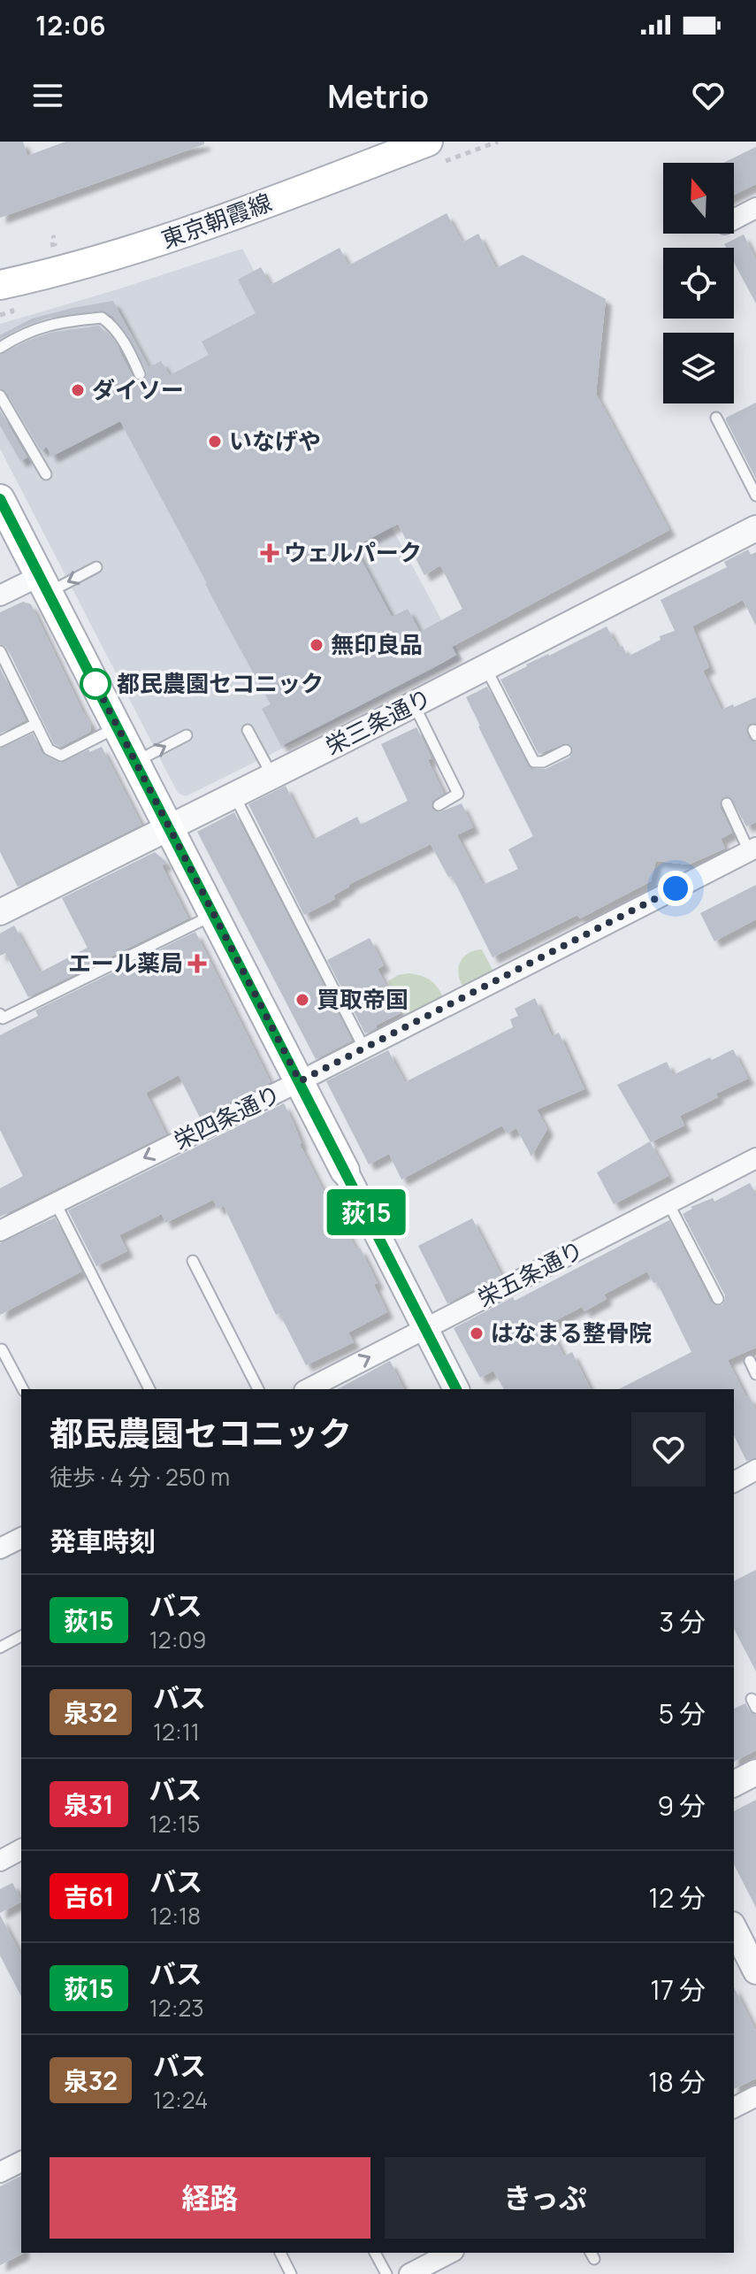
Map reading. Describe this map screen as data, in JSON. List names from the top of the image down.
{
  "streets": {
    "main road": ["東京朝霞線"],
    "street": ["栄三条通り", "栄四条通り", "栄五条通り"]
  },
  "places": {
    "other": [
      "ダイソー",
      "いなげや",
      "無印良品",
      "都民農園セコニック",
      "買取帝国",
      "はなまる整骨院"
    ],
    "health": ["ウェルパーク", "エール薬局"]
  },
  "lines": ["bus line 荻15"],
  "north": "top",
  "page": {
    "status": "12:06",
    "header": "Metrio",
    "on_map": "荻15",
    "heading": [
      ["都民農園セコニック", "徒歩 · 4 分 · 250 m"],
      "発車時刻"
    ],
    "list": [
      {
        "mark": "荻15",
        "name": "バス",
        "note": "12:09",
        "value": "3 分"
      },
      {
        "mark": "泉32",
        "name": "バス",
        "note": "12:11",
        "value": "5 分"
      },
      {
        "mark": "泉31",
        "name": "バス",
        "note": "12:15",
        "value": "9 分"
      },
      {
        "mark": "吉61",
        "name": "バス",
        "note": "12:18",
        "value": "12 分"
      },
      {
        "mark": "荻15",
        "name": "バス",
        "note": "12:23",
        "value": "17 分"
      },
      {
        "mark": "泉32",
        "name": "バス",
        "note": "12:24",
        "value": "18 分"
      }
    ],
    "buttons": ["経路", "きっぷ"]
  }
}
